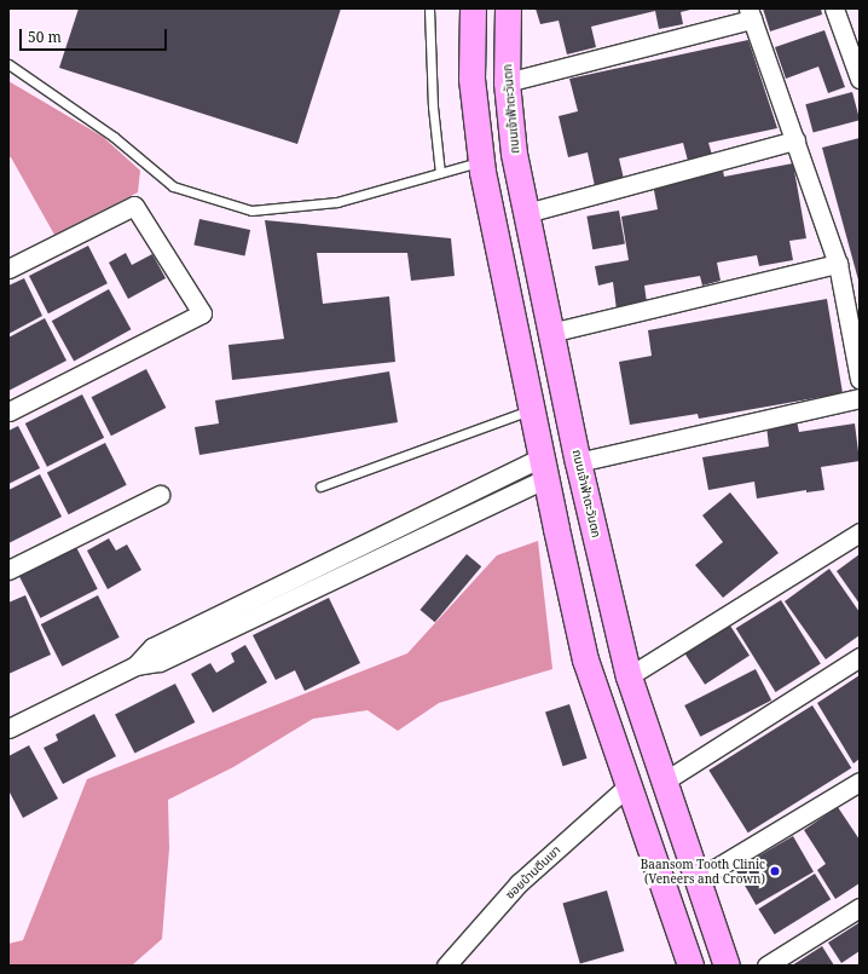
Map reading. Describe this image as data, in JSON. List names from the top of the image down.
{
  "streets": {
    "main road": ["ถนนเจ้าฟ้าตะวันตก"],
    "street": ["ซอยบ้านตีนเขา"]
  },
  "places": ["Baansom Tooth Clinic (Veneers and Crown)"],
  "scale_bar": "50 m"
}
